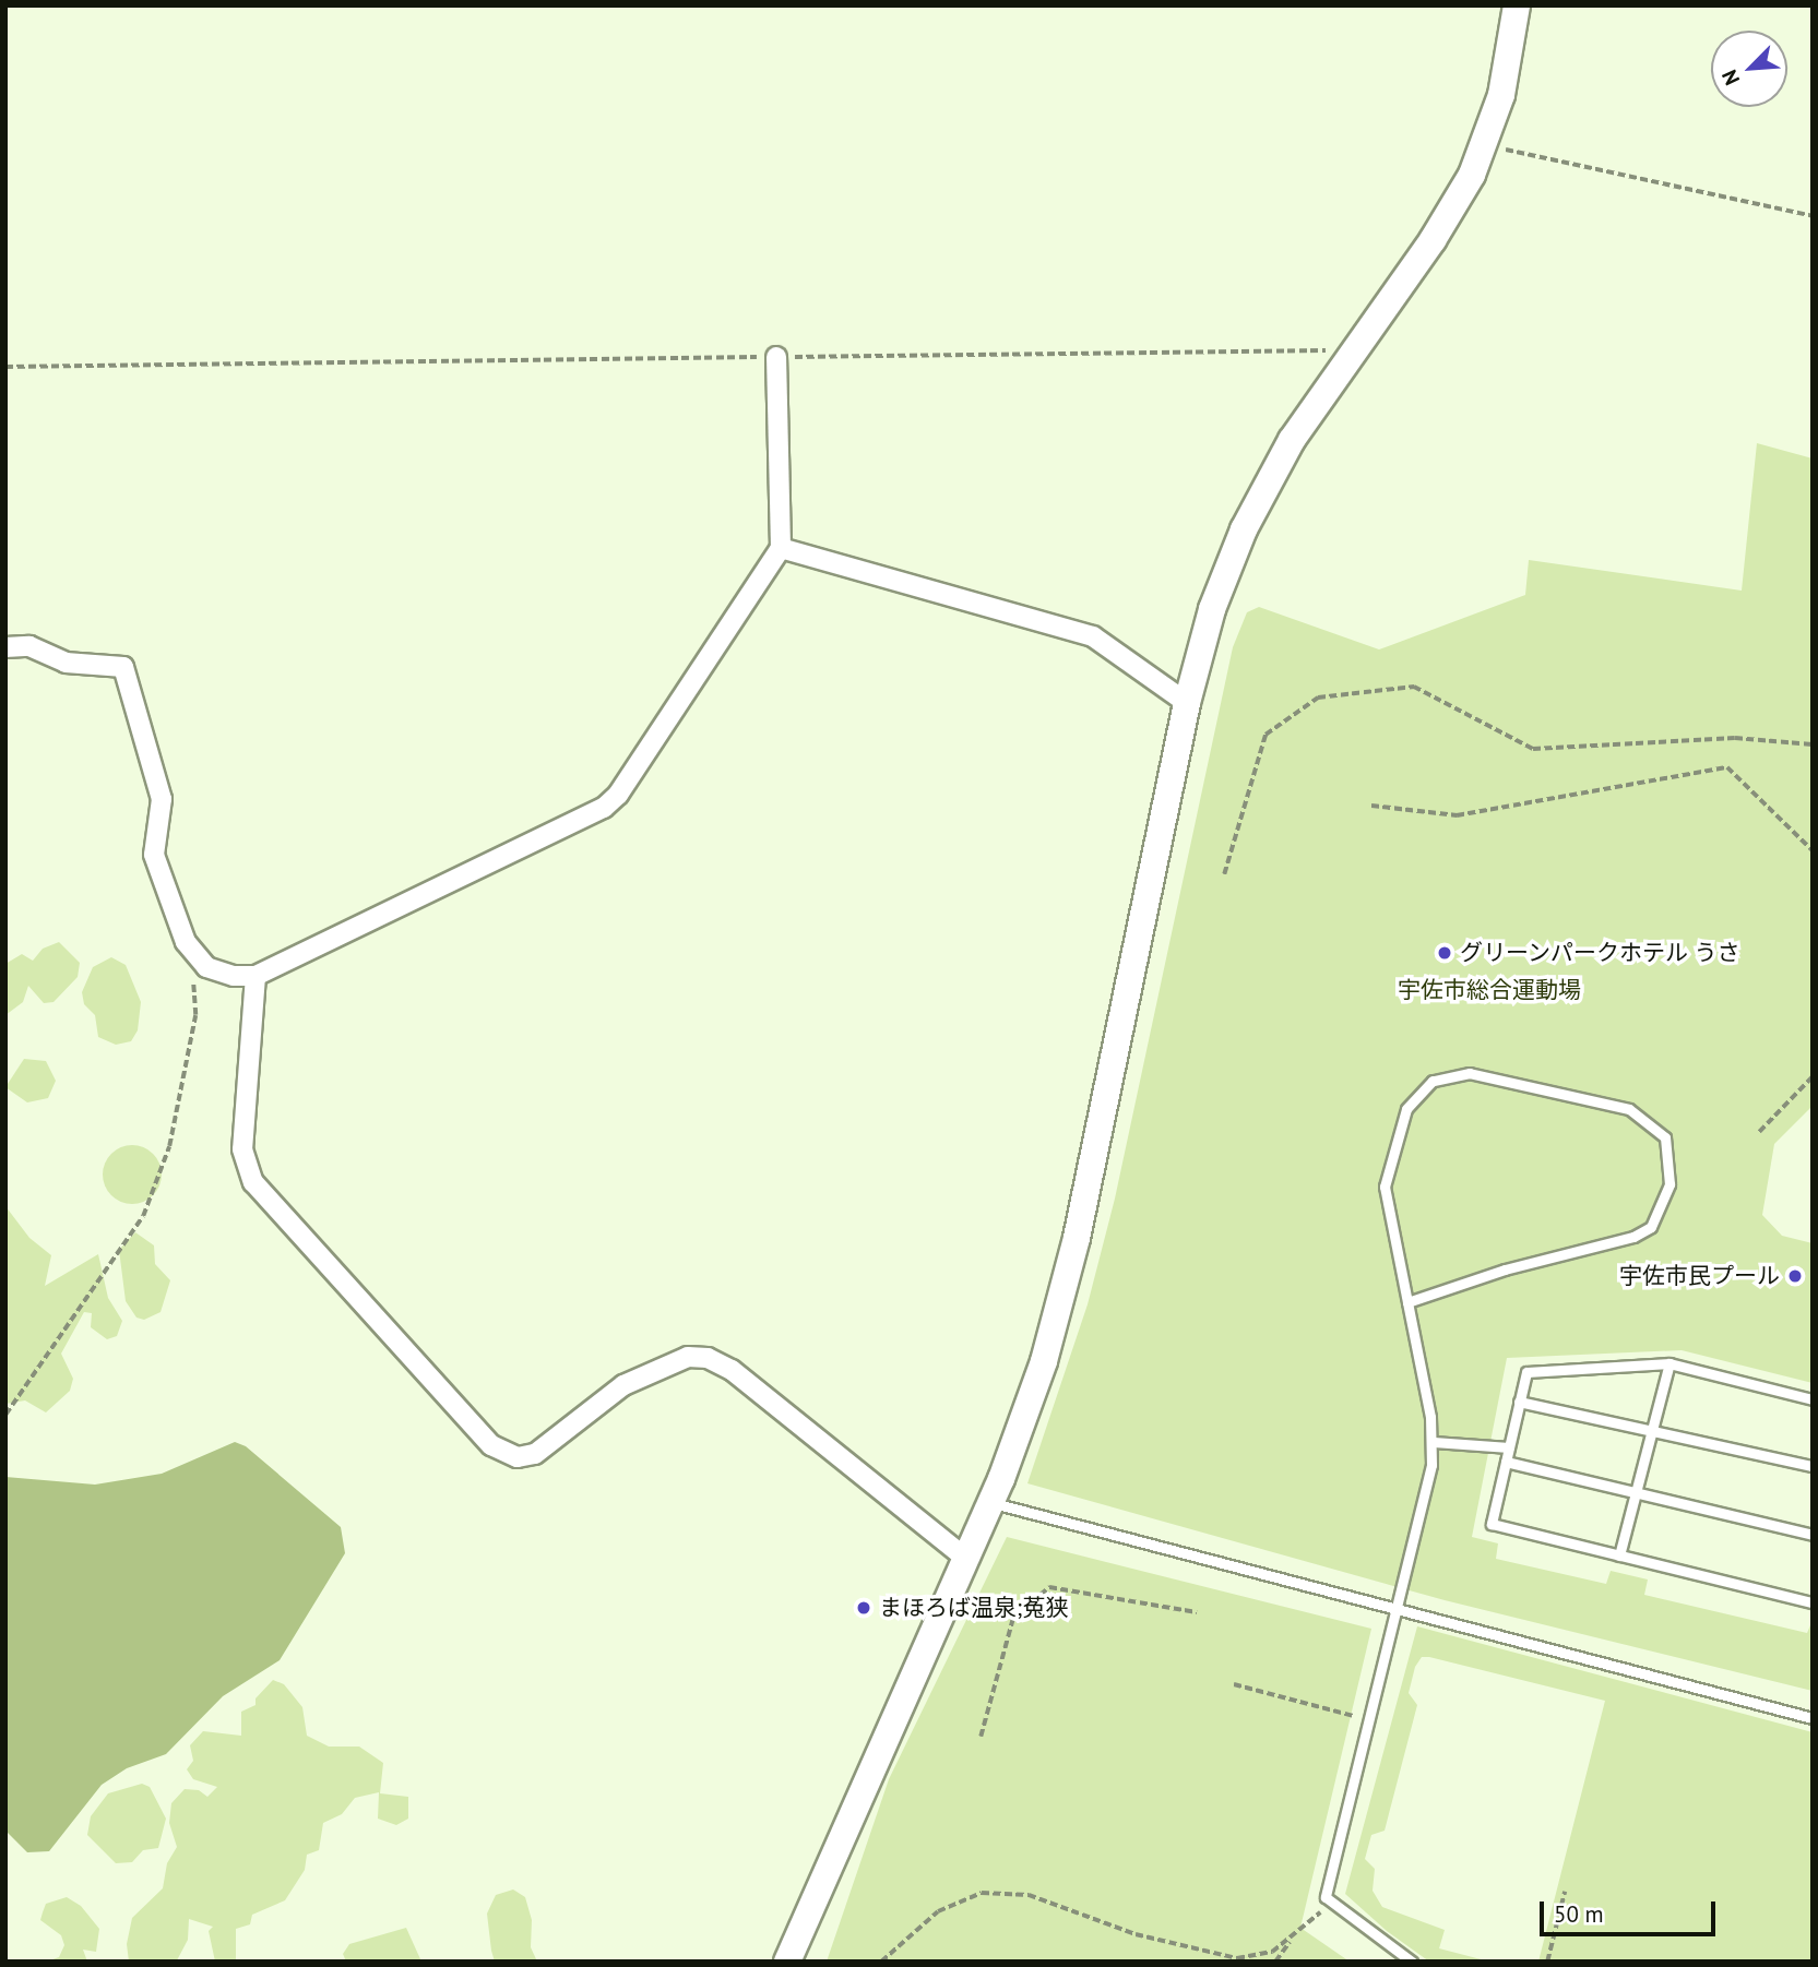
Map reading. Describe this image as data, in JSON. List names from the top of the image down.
{
  "parks": ["宇佐市総合運動場"],
  "places": ["グリーンパークホテル うさ", "宇佐市民プール", "まほろば温泉;菟狭"],
  "scale_bar": "50 m",
  "north": "bottom left"
}
